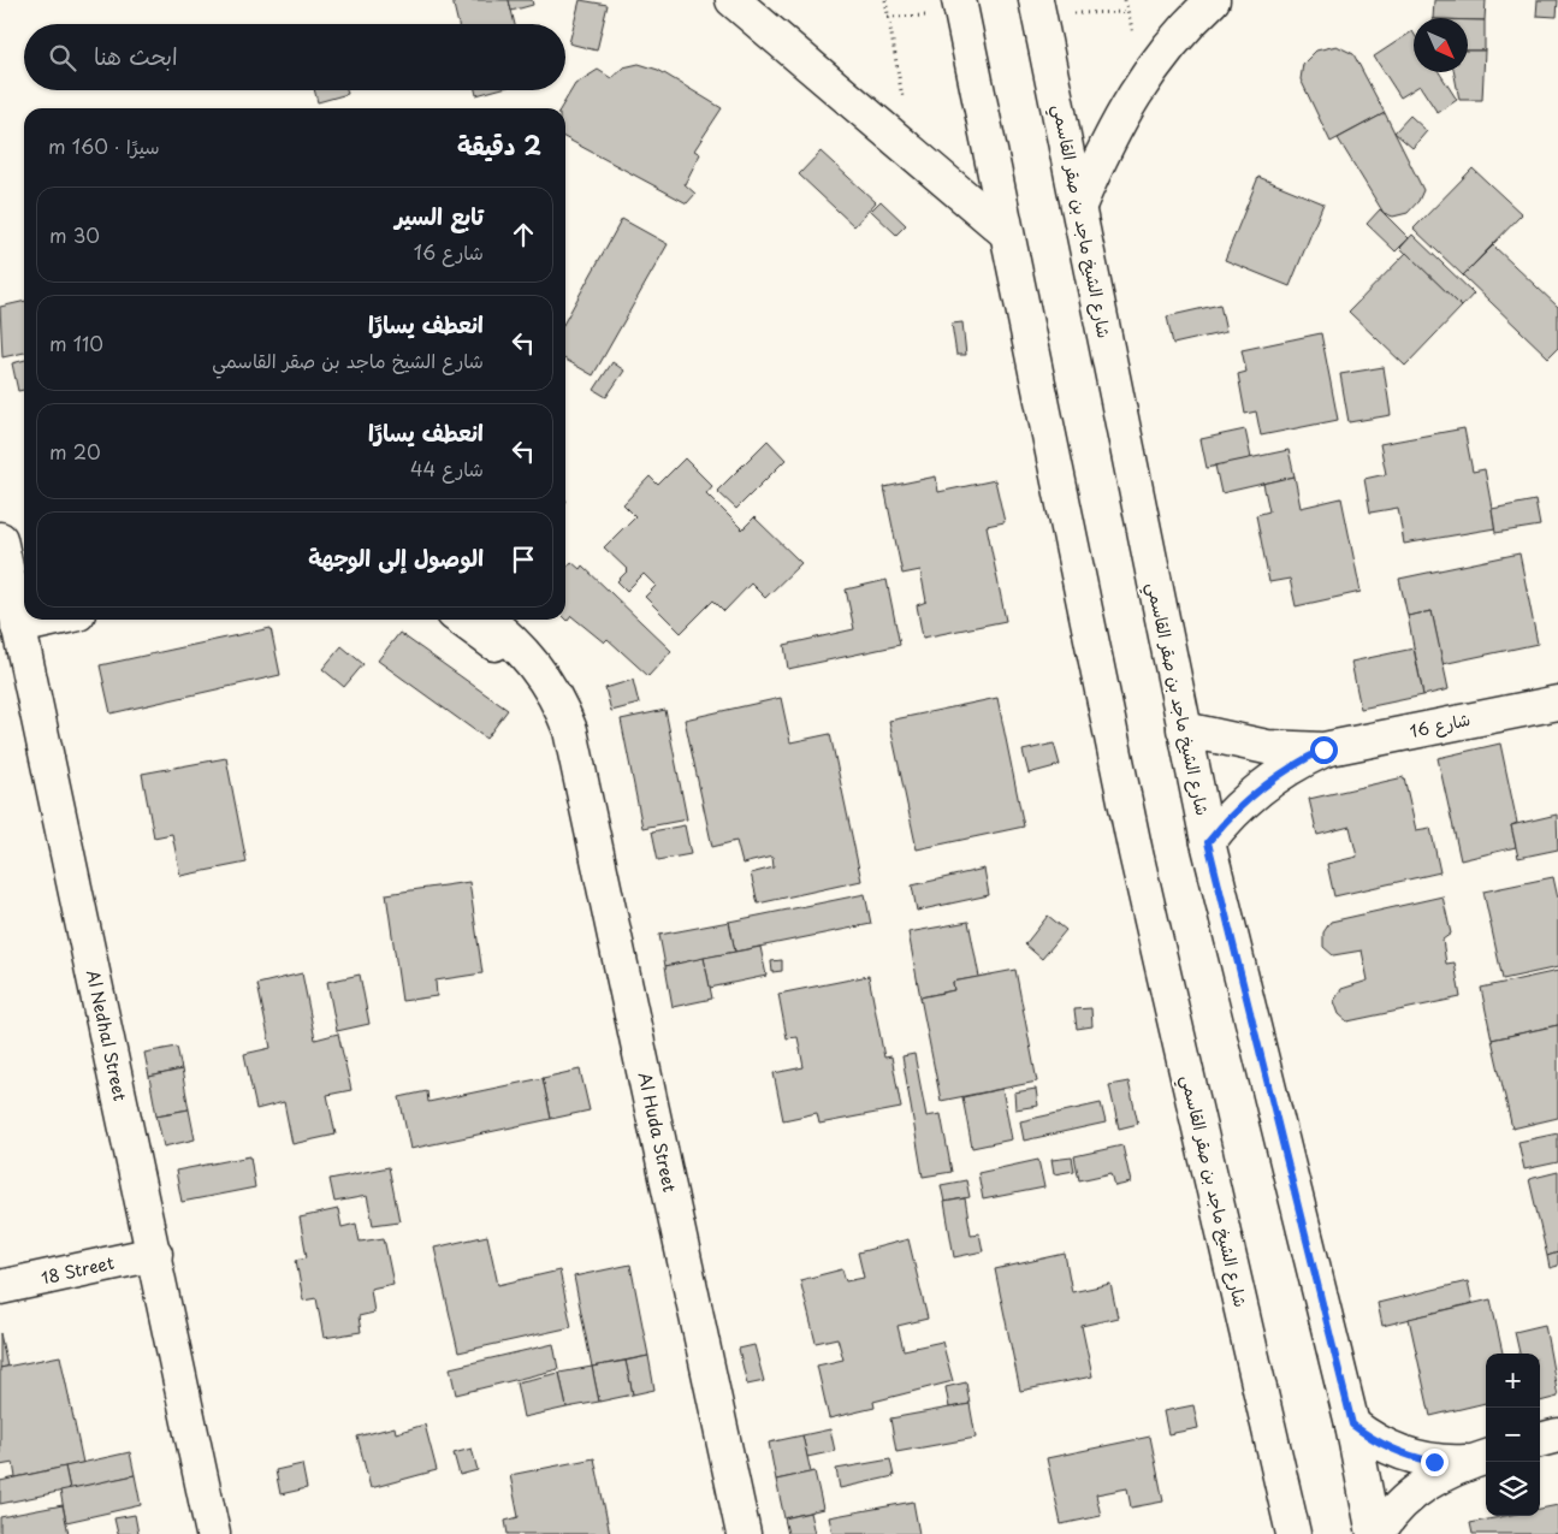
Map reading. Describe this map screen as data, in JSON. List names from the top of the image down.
{
  "streets": {
    "street": [
      "شارع الشيخ ماجد بن صقر القاسمي",
      "شارع 16",
      "Al Nedhal Street",
      "Al Huda Street",
      "18 Street"
    ]
  },
  "crossings": [
    ["شارع الشيخ ماجد بن صقر القاسمي", "شارع 16"],
    ["Al Nedhal Street", "18 Street"]
  ],
  "north": "bottom right",
  "page": {
    "search": "ابحث هنا",
    "heading": ["2 دقيقة", "سيرًا · 160 m"],
    "list": [
      ["تابع السير", "شارع 16", "30 m"],
      ["انعطف يسارًا", "شارع الشيخ ماجد بن صقر القاسمي", "110 m"],
      ["انعطف يسارًا", "شارع 44", "20 m"],
      "الوصول إلى الوجهة"
    ],
    "map_buttons": ["+", "−"]
  }
}
